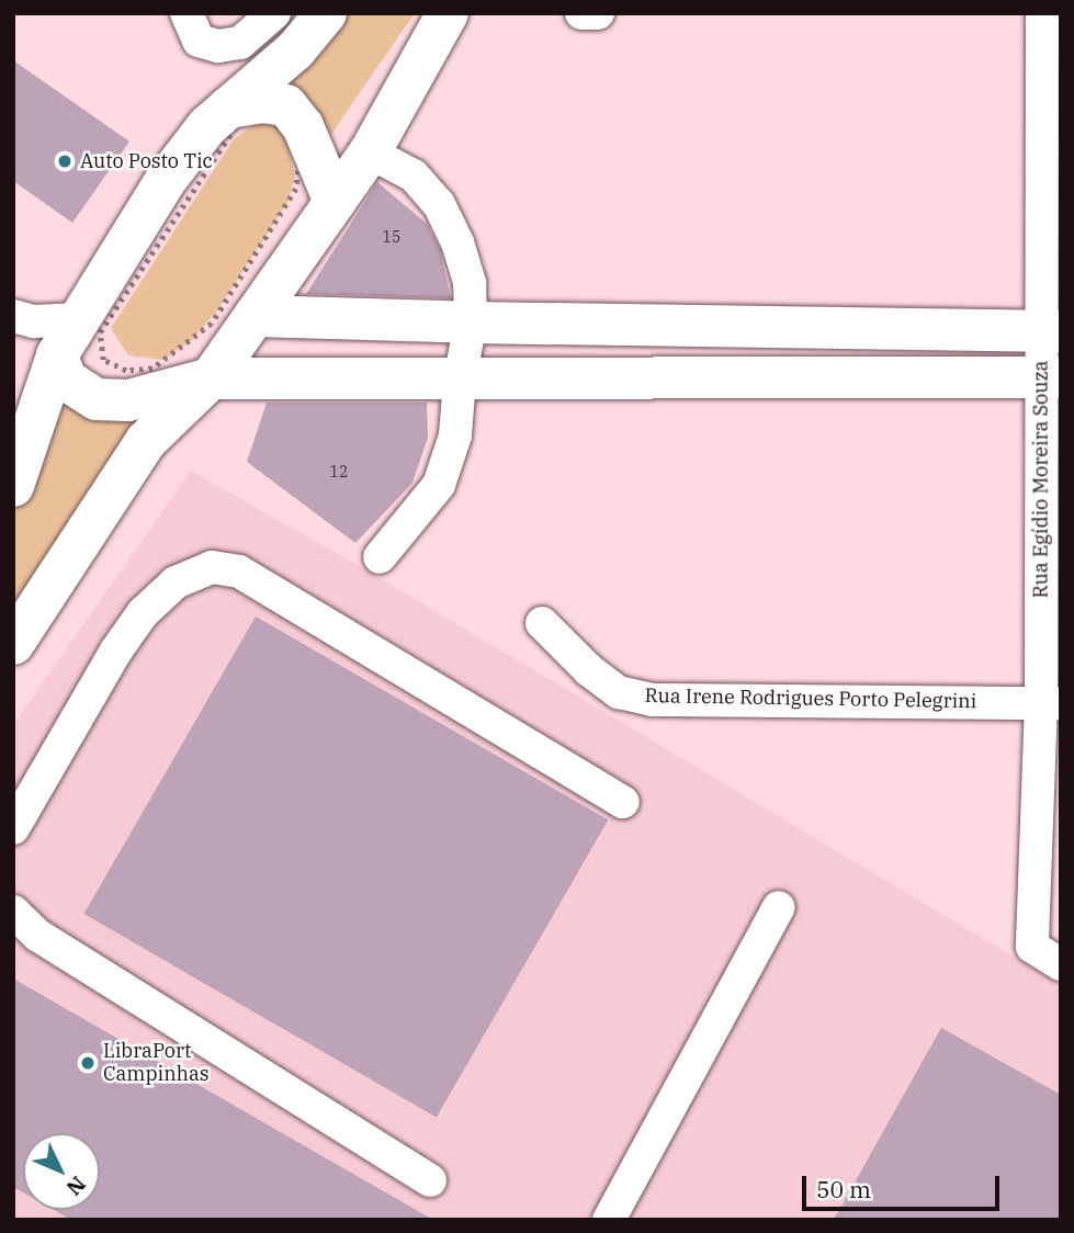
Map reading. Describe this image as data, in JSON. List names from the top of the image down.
{
  "streets": {
    "street": ["Rua Egídio Moreira Souza", "Rua Irene Rodrigues Porto Pelegrini"]
  },
  "crossings": [
    ["Rua Egídio Moreira Souza", "Rua Irene Rodrigues Porto Pelegrini"]
  ],
  "places": ["Auto Posto Tic", "LibraPort Campinhas"],
  "house_numbers": ["15", "12"],
  "scale_bar": "50 m",
  "north": "bottom right"
}
